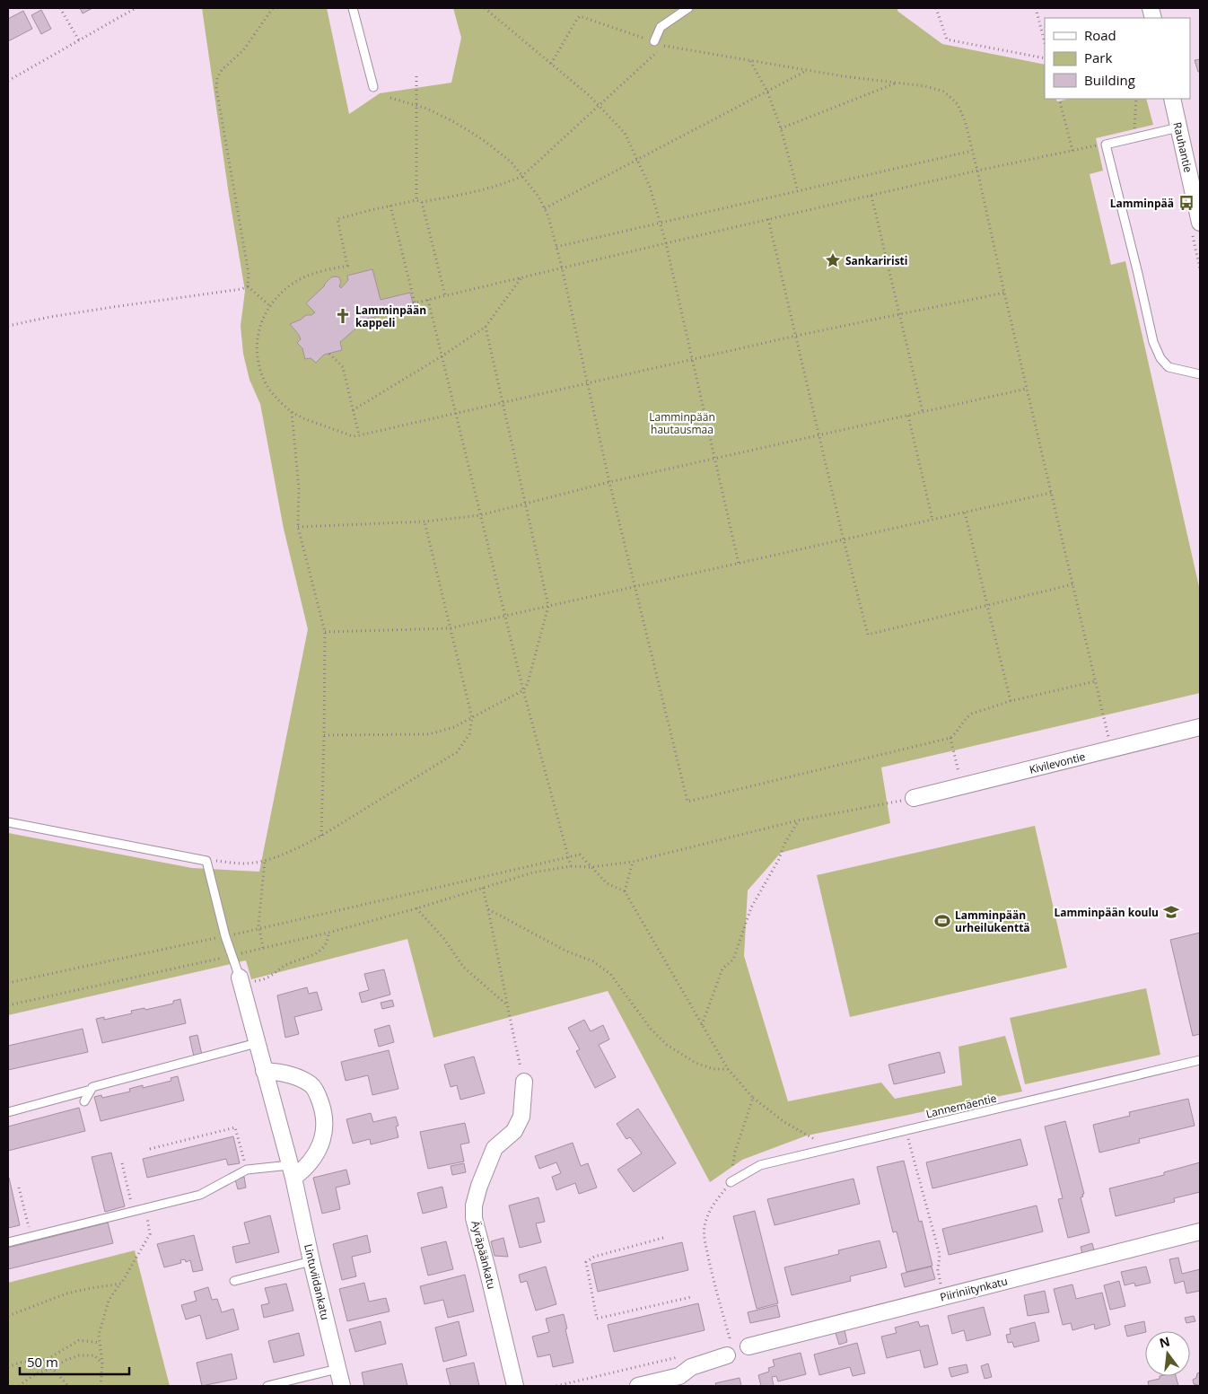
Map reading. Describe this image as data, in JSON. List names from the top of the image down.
{
  "streets": {
    "street": [
      "Rauhantie",
      "Kivilevontie",
      "Äyräpäänkatu",
      "Lintuviidankatu",
      "Piiriniitynkatu"
    ],
    "lane": ["Lannemäentie"]
  },
  "parks": ["Lamminpään hautausmaa"],
  "places": {
    "bus stop": ["Lamminpää"],
    "place": ["Sankariristi"],
    "church": ["Lamminpään kappeli"],
    "school or university": ["Lamminpään koulu"],
    "sports": ["Lamminpään urheilukenttä"]
  },
  "legend": ["Road", "Park", "Building"],
  "scale_bar": "50 m",
  "north": "top"
}
